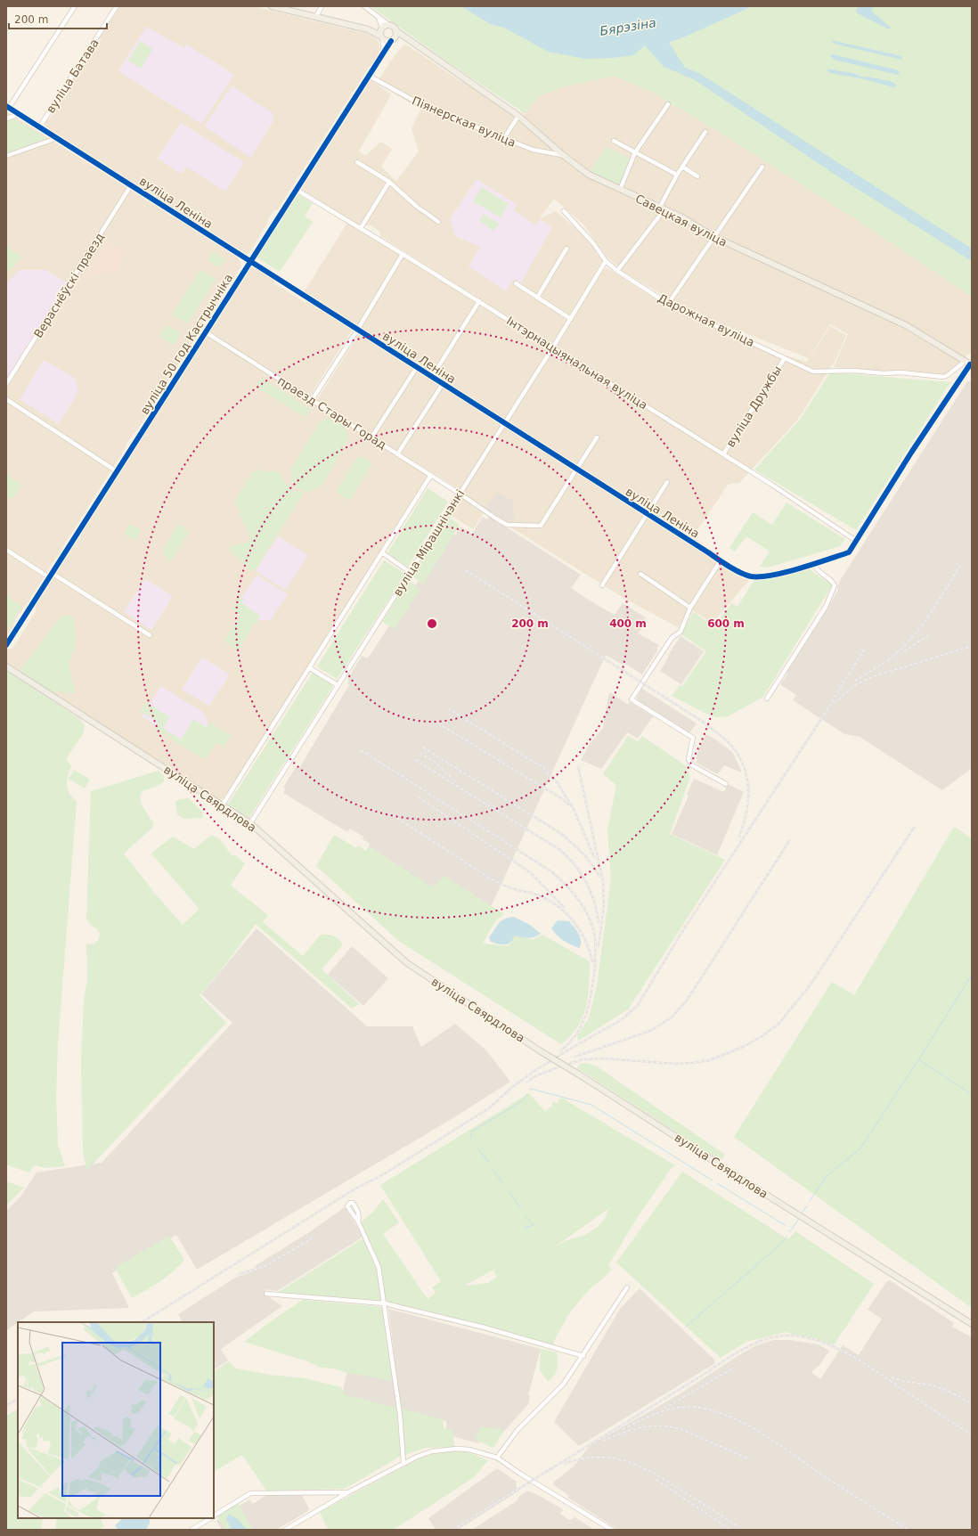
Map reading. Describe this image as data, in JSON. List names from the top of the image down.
{
  "streets": {
    "main road": ["Савецкая вуліца", "вуліца Свярдлова"],
    "street": [
      "вуліца Батава",
      "Піянерская вуліца",
      "вуліца Леніна",
      "Вераснёўскі праезд",
      "Дарожная вуліца",
      "вуліца 50 год Кастрычніка",
      "Інтэрнацыянальная вуліца",
      "вуліца Дружбы",
      "праезд Стары Горад",
      "вуліца Мірашнічэнкі"
    ]
  },
  "crossings": [
    ["вуліца Батава", "вуліца Леніна"],
    ["Піянерская вуліца", "Савецкая вуліца"],
    ["Піянерская вуліца", "вуліца 50 год Кастрычніка"],
    ["вуліца Леніна", "Савецкая вуліца"],
    ["вуліца Леніна", "Вераснёўскі праезд"],
    ["вуліца Леніна", "вуліца 50 год Кастрычніка"],
    ["вуліца Леніна", "Інтэрнацыянальная вуліца"],
    ["вуліца Леніна", "праезд Стары Горад"],
    ["вуліца Леніна", "вуліца Мірашнічэнкі"],
    ["Савецкая вуліца", "Дарожная вуліца"],
    ["Савецкая вуліца", "вуліца 50 год Кастрычніка"],
    ["Дарожная вуліца", "вуліца Дружбы"],
    ["Дарожная вуліца", "вуліца Мірашнічэнкі"],
    ["вуліца 50 год Кастрычніка", "Інтэрнацыянальная вуліца"],
    ["вуліца 50 год Кастрычніка", "праезд Стары Горад"],
    ["Інтэрнацыянальная вуліца", "вуліца Дружбы"],
    ["Інтэрнацыянальная вуліца", "вуліца Мірашнічэнкі"],
    ["праезд Стары Горад", "вуліца Мірашнічэнкі"],
    ["вуліца Мірашнічэнкі", "вуліца Свярдлова"]
  ],
  "water": ["Бярэзіна"],
  "scale_bar": "200 m",
  "rings": ["200 m", "400 m", "600 m"]
}
